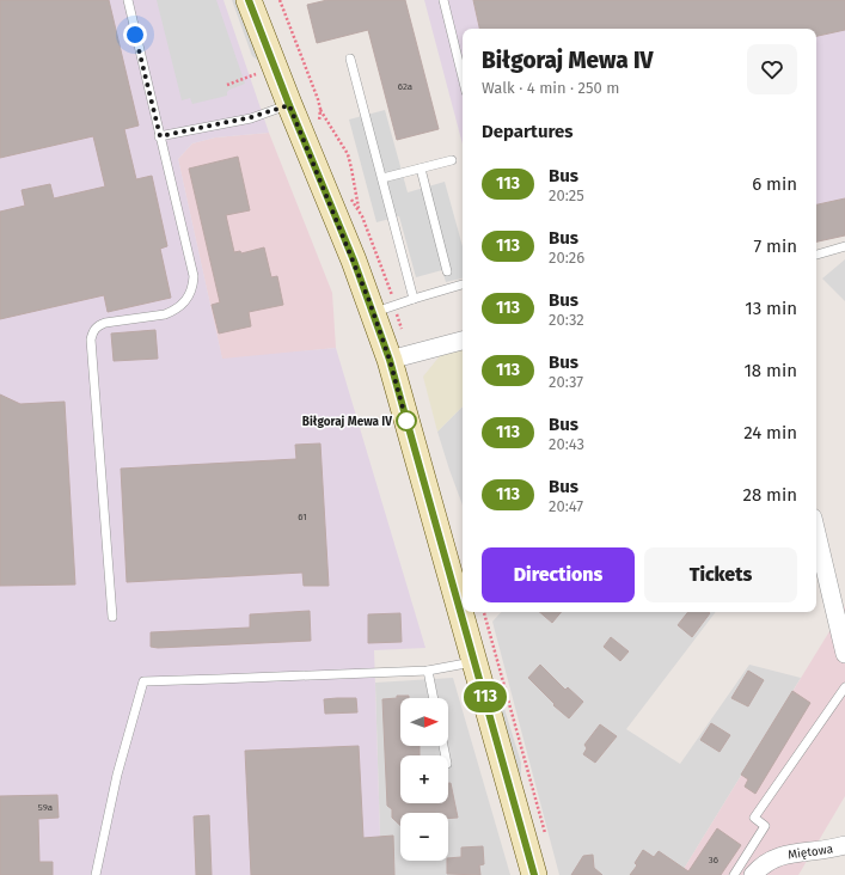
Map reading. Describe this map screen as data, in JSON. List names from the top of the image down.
{
  "streets": {
    "street": ["Miętowa"]
  },
  "places": ["Biłgoraj Mewa IV"],
  "lines": ["bus line 113"],
  "house_numbers": [
    "62a",
    "61",
    "59a",
    "36"
  ],
  "north": "right",
  "page": {
    "on_map": "113",
    "heading": [
      ["Biłgoraj Mewa IV", "Walk · 4 min · 250 m"],
      "Departures"
    ],
    "list": [
      {
        "mark": "113",
        "name": "Bus",
        "note": "20:25",
        "value": "6 min"
      },
      {
        "mark": "113",
        "name": "Bus",
        "note": "20:26",
        "value": "7 min"
      },
      {
        "mark": "113",
        "name": "Bus",
        "note": "20:32",
        "value": "13 min"
      },
      {
        "mark": "113",
        "name": "Bus",
        "note": "20:37",
        "value": "18 min"
      },
      {
        "mark": "113",
        "name": "Bus",
        "note": "20:43",
        "value": "24 min"
      },
      {
        "mark": "113",
        "name": "Bus",
        "note": "20:47",
        "value": "28 min"
      }
    ],
    "buttons": ["Directions", "Tickets"],
    "map_buttons": ["+", "−"]
  }
}
